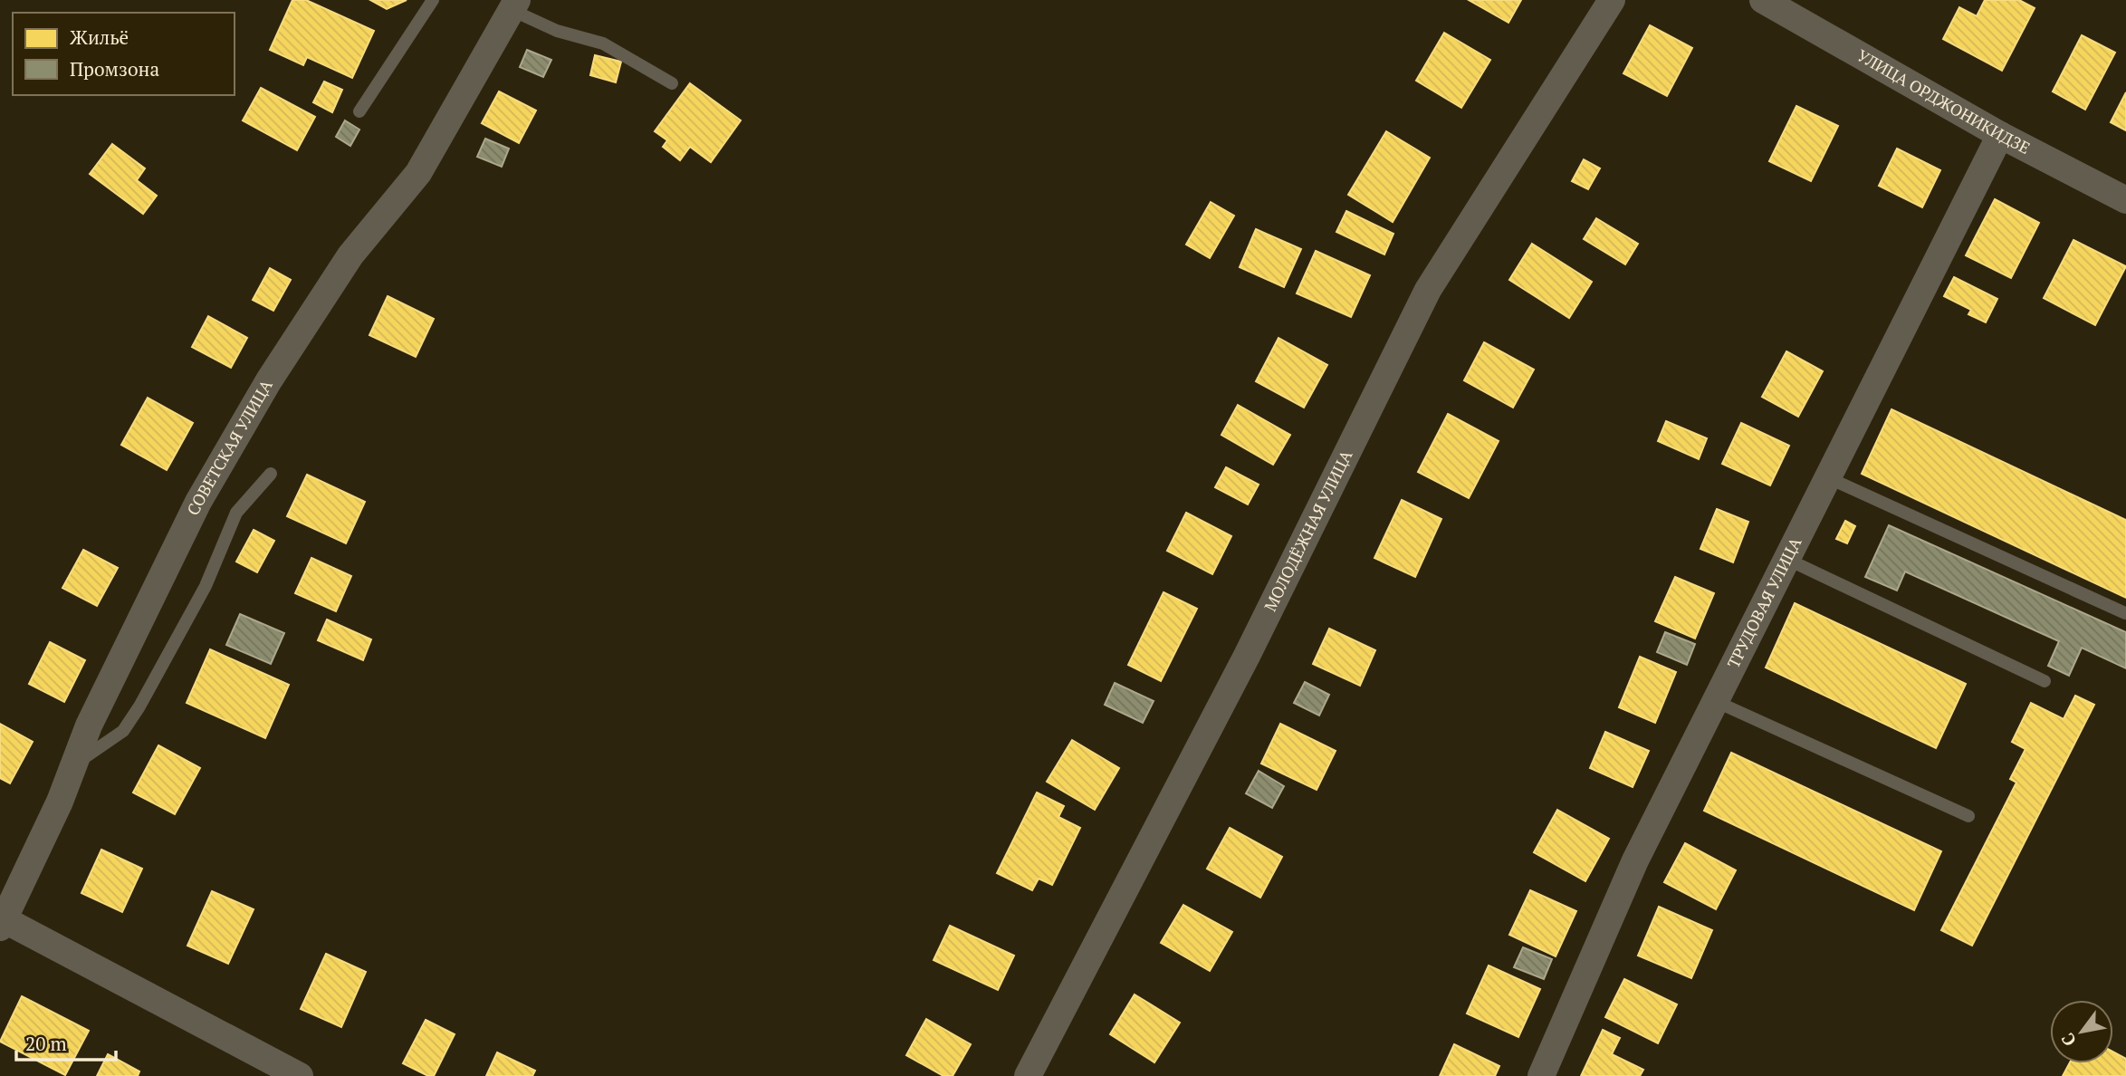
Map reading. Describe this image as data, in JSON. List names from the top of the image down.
{
  "streets": {
    "street": [
      "УЛИЦА ОРДЖОНИКИДЗЕ",
      "СОВЕТСКАЯ УЛИЦА",
      "МОЛОДЁЖНАЯ УЛИЦА",
      "ТРУДОВАЯ УЛИЦА"
    ]
  },
  "crossings": [
    ["УЛИЦА ОРДЖОНИКИДЗЕ", "ТРУДОВАЯ УЛИЦА"]
  ],
  "legend": ["Жильё", "Промзона"],
  "scale_bar": "20 m",
  "north": "bottom left"
}
